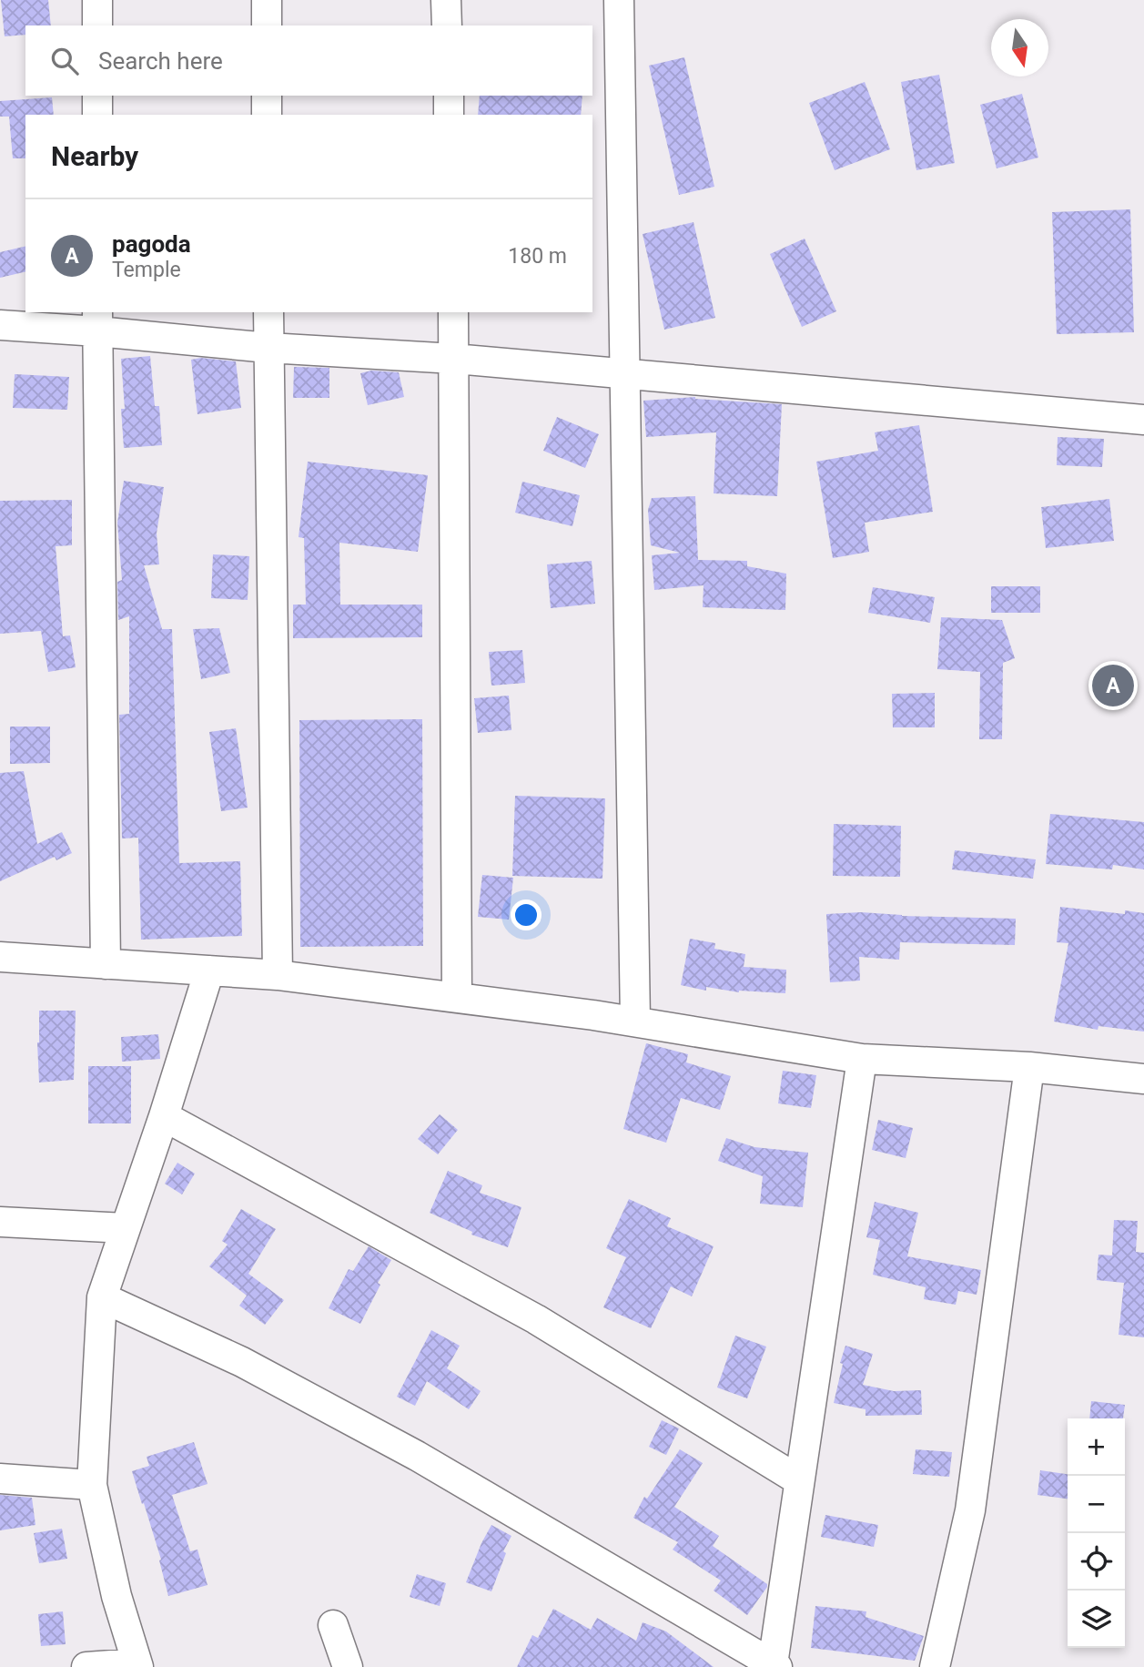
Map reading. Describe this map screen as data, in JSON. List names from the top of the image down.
{
  "north": "bottom",
  "page": {
    "search": "Search here",
    "heading": "Nearby",
    "list": [
      {
        "mark": "A",
        "name": "pagoda",
        "note": "Temple",
        "value": "180 m"
      }
    ],
    "pins": "A",
    "map_buttons": ["+", "−"]
  }
}
